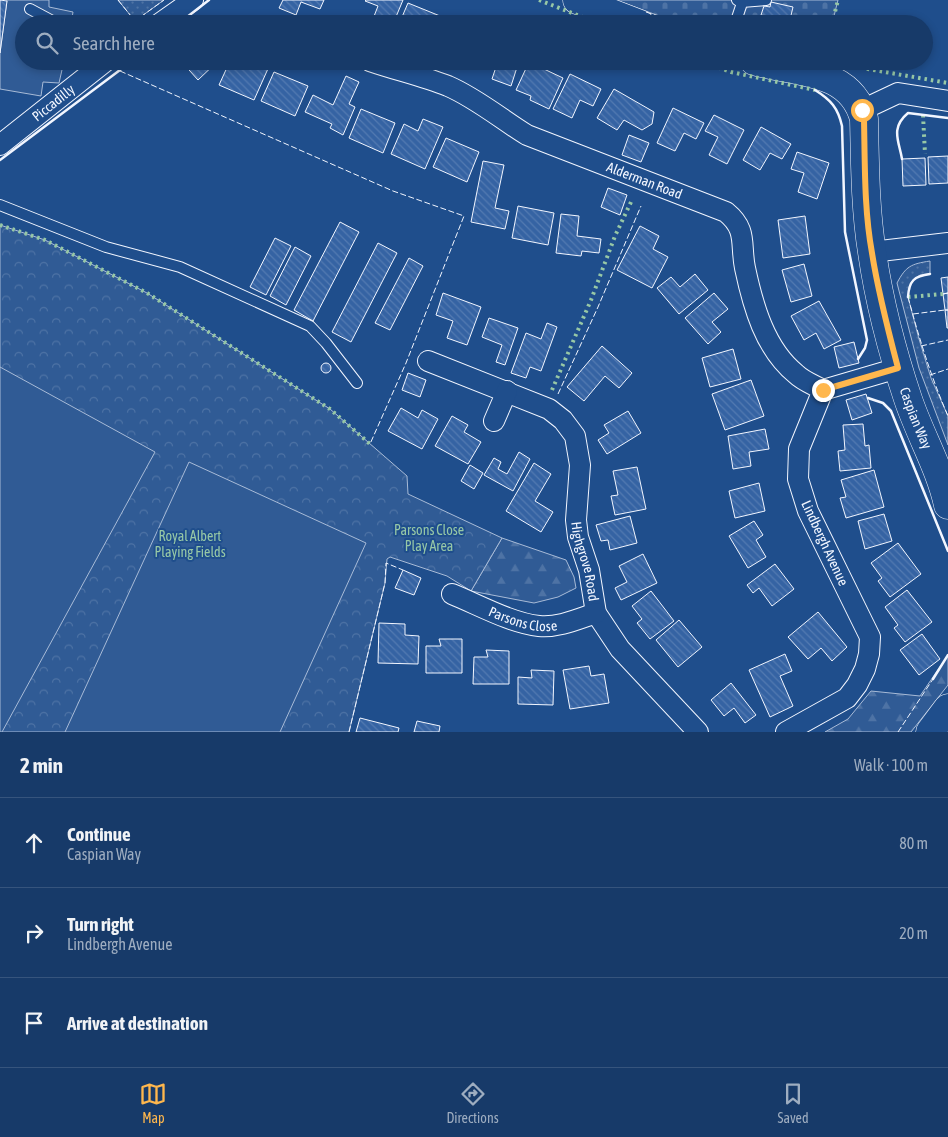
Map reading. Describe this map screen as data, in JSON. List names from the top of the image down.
{
  "streets": {
    "street": [
      "Piccadilly",
      "Alderman Road",
      "Caspian Way",
      "Lindbergh Avenue",
      "Highgrove Road",
      "Parsons Close"
    ]
  },
  "crossings": [
    ["Alderman Road", "Lindbergh Avenue"],
    ["Highgrove Road", "Parsons Close"]
  ],
  "parks": ["Parsons Close Play Area", "Royal Albert Playing Fields"],
  "page": {
    "search": "Search here",
    "heading": ["2 min", "Walk · 100 m"],
    "list": [
      ["Continue", "Caspian Way", "80 m"],
      ["Turn right", "Lindbergh Avenue", "20 m"],
      "Arrive at destination"
    ],
    "nav": ["Map", "Directions", "Saved"]
  }
}
